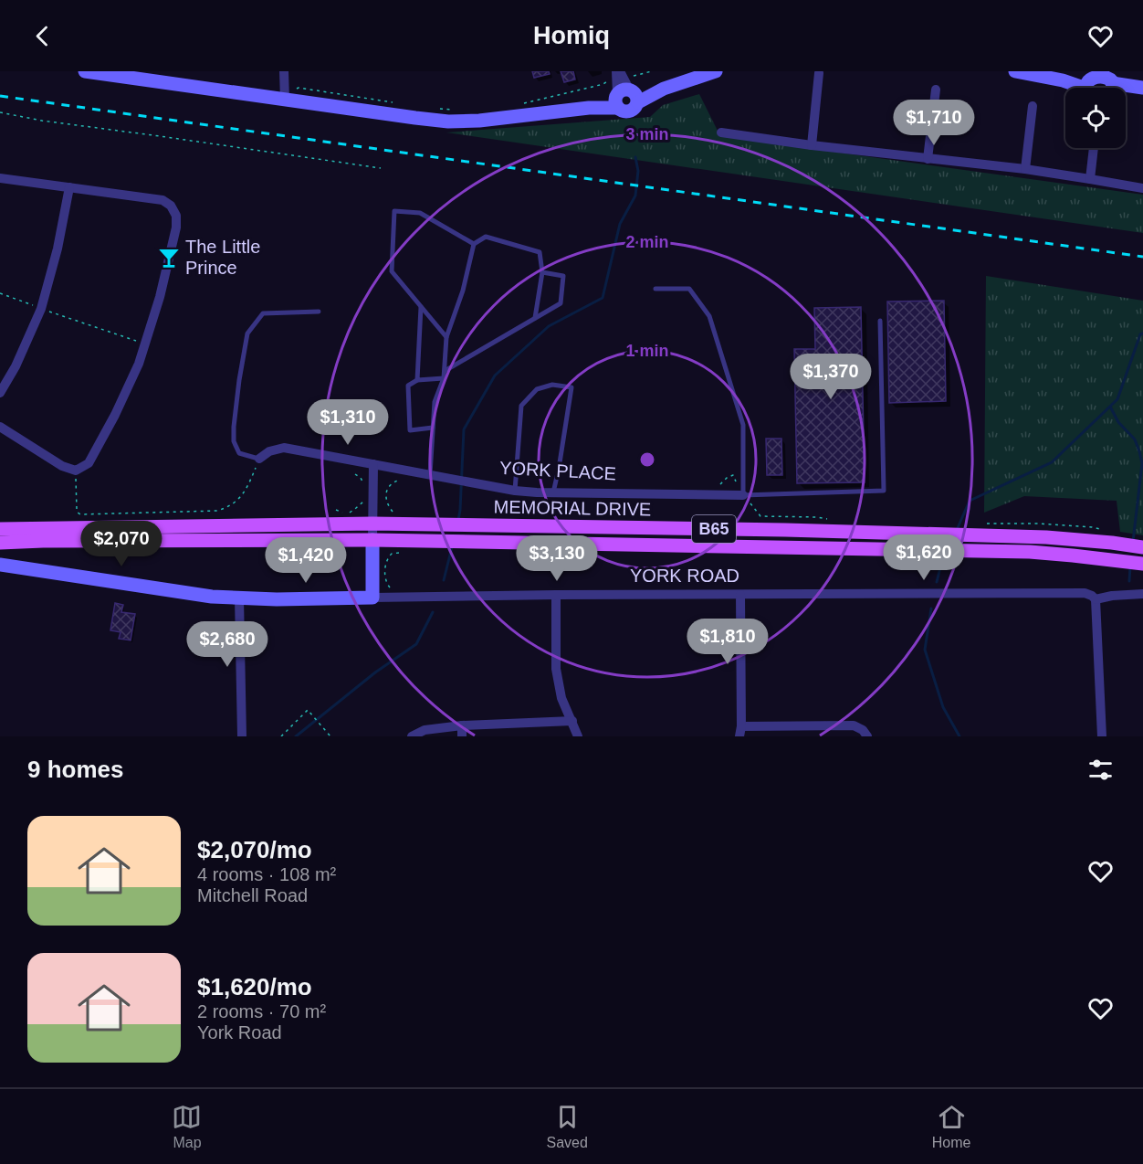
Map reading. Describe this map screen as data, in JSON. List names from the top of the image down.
{
  "streets": {
    "main road": ["MEMORIAL DRIVE", "B65", "YORK ROAD"],
    "street": ["YORK PLACE"]
  },
  "places": {
    "bar": ["The Little Prince"]
  },
  "page": {
    "header": "Homiq",
    "price": [
      "$1,710",
      "$1,370",
      "$1,310",
      "$2,070",
      "$1,620",
      "$3,130",
      "$1,420",
      "$1,810",
      "$2,680"
    ],
    "heading": "9 homes",
    "list": [
      {
        "name": "$2,070/mo",
        "note": "4 rooms · 108 m² · Mitchell Road"
      },
      {
        "name": "$1,620/mo",
        "note": "2 rooms · 70 m² · York Road"
      }
    ],
    "tabs": ["Map", "Saved", "Home"]
  },
  "rings": ["3 min", "2 min", "1 min"]
}
